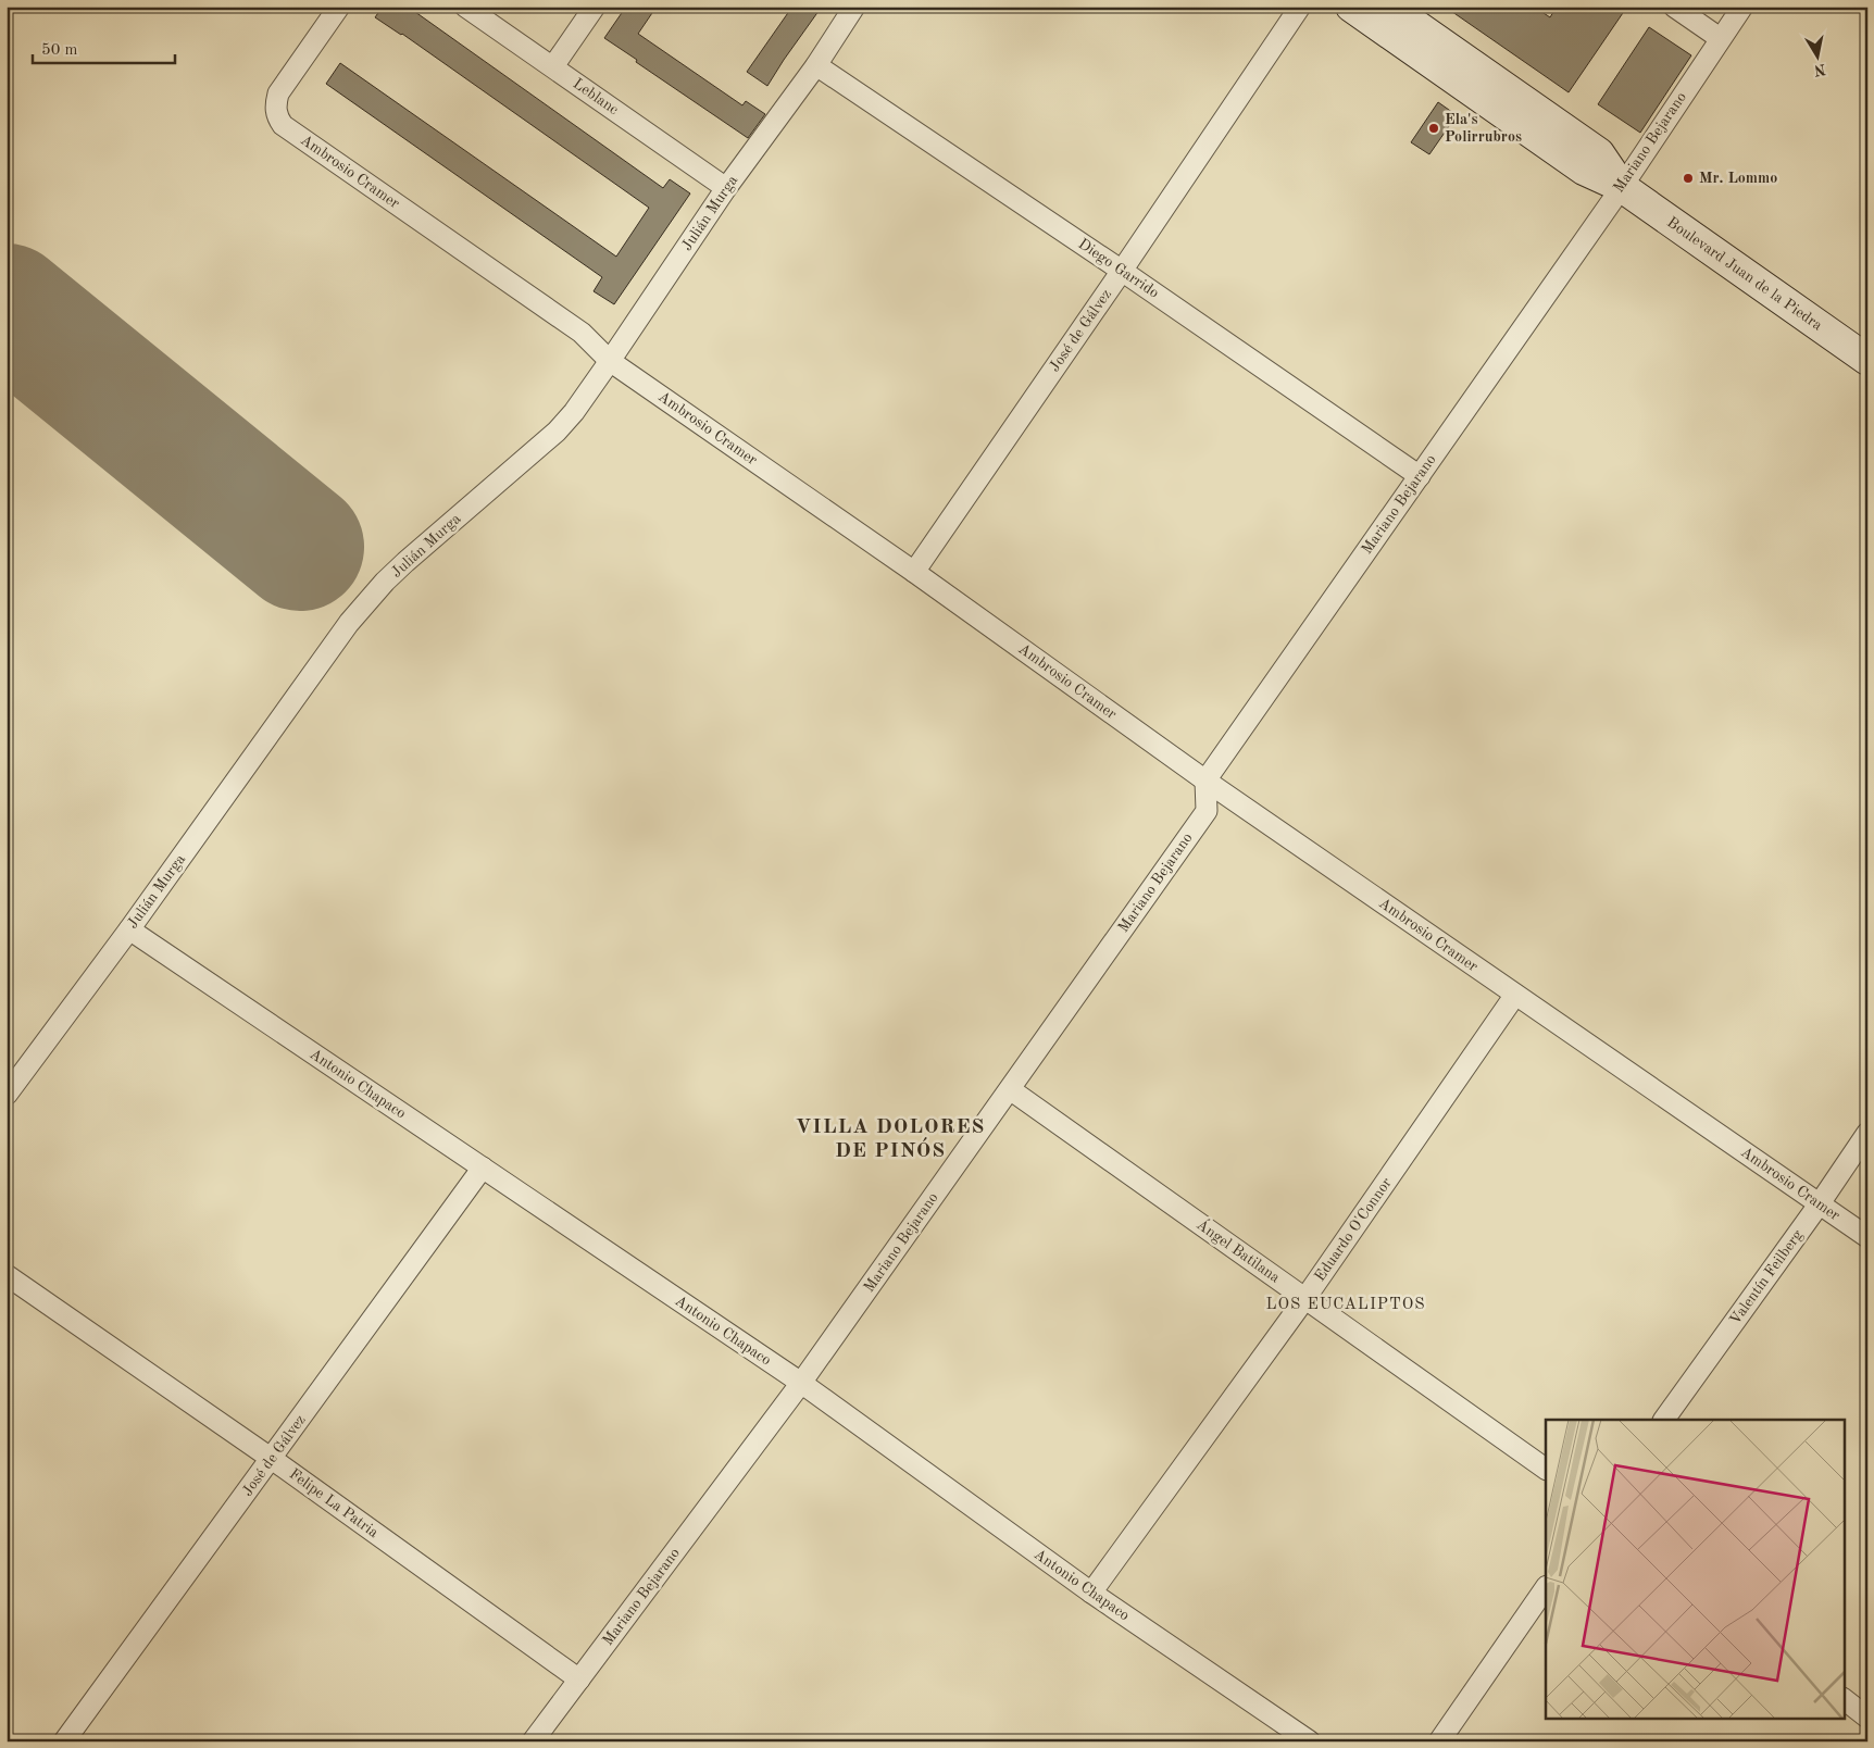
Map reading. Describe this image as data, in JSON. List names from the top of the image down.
{
  "streets": {
    "main road": ["Boulevard Juan de la Piedra"],
    "street": [
      "Leblanc",
      "Mariano Bejarano",
      "Ambrosio Cramer",
      "Julián Murga",
      "Diego Garrido",
      "José de Gálvez",
      "Antonio Chapaco",
      "Eduardo O'Connor",
      "Ángel Batilana",
      "Valentín Feilberg",
      "Felipe La Patria"
    ]
  },
  "crossings": [
    ["Leblanc", "Julián Murga"],
    ["Mariano Bejarano", "Ambrosio Cramer"],
    ["Mariano Bejarano", "Diego Garrido"],
    ["Mariano Bejarano", "Boulevard Juan de la Piedra"],
    ["Mariano Bejarano", "Antonio Chapaco"],
    ["Mariano Bejarano", "Ángel Batilana"],
    ["Mariano Bejarano", "Felipe La Patria"],
    ["Ambrosio Cramer", "Julián Murga"],
    ["Ambrosio Cramer", "José de Gálvez"],
    ["Ambrosio Cramer", "Eduardo O'Connor"],
    ["Ambrosio Cramer", "Valentín Feilberg"],
    ["Julián Murga", "Diego Garrido"],
    ["Julián Murga", "Antonio Chapaco"],
    ["Diego Garrido", "José de Gálvez"],
    ["José de Gálvez", "Antonio Chapaco"],
    ["José de Gálvez", "Felipe La Patria"],
    ["Antonio Chapaco", "Eduardo O'Connor"],
    ["Eduardo O'Connor", "Ángel Batilana"]
  ],
  "districts": ["VILLA DOLORES DE PINÓS", "LOS EUCALIPTOS"],
  "places": ["Ela's Polirrubros", "Mr. Lommo"],
  "scale_bar": "50 m",
  "north": "bottom"
}
